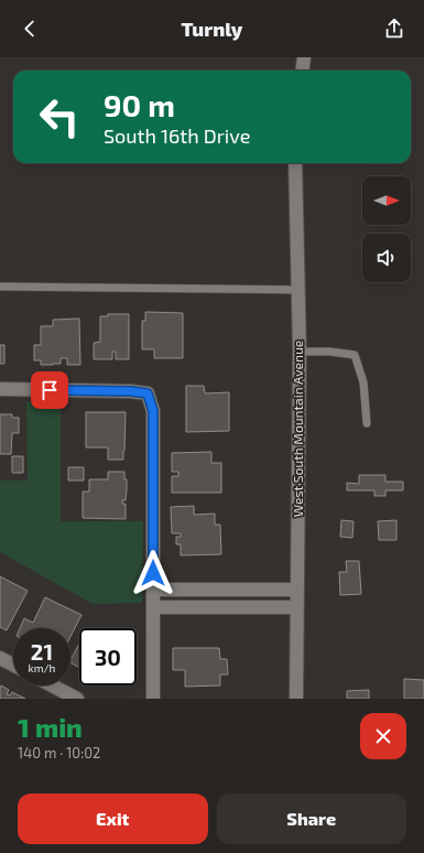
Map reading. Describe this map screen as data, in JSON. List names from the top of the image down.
{
  "streets": {
    "street": ["West South Mountain Avenue"]
  },
  "north": "right",
  "page": {
    "header": "Turnly",
    "turn": ["90 m", "South 16th Drive"],
    "speed": "21 km/h",
    "limit": "30",
    "heading": ["1 min", "140 m · 10:02"],
    "buttons": ["Exit", "Share"]
  }
}
